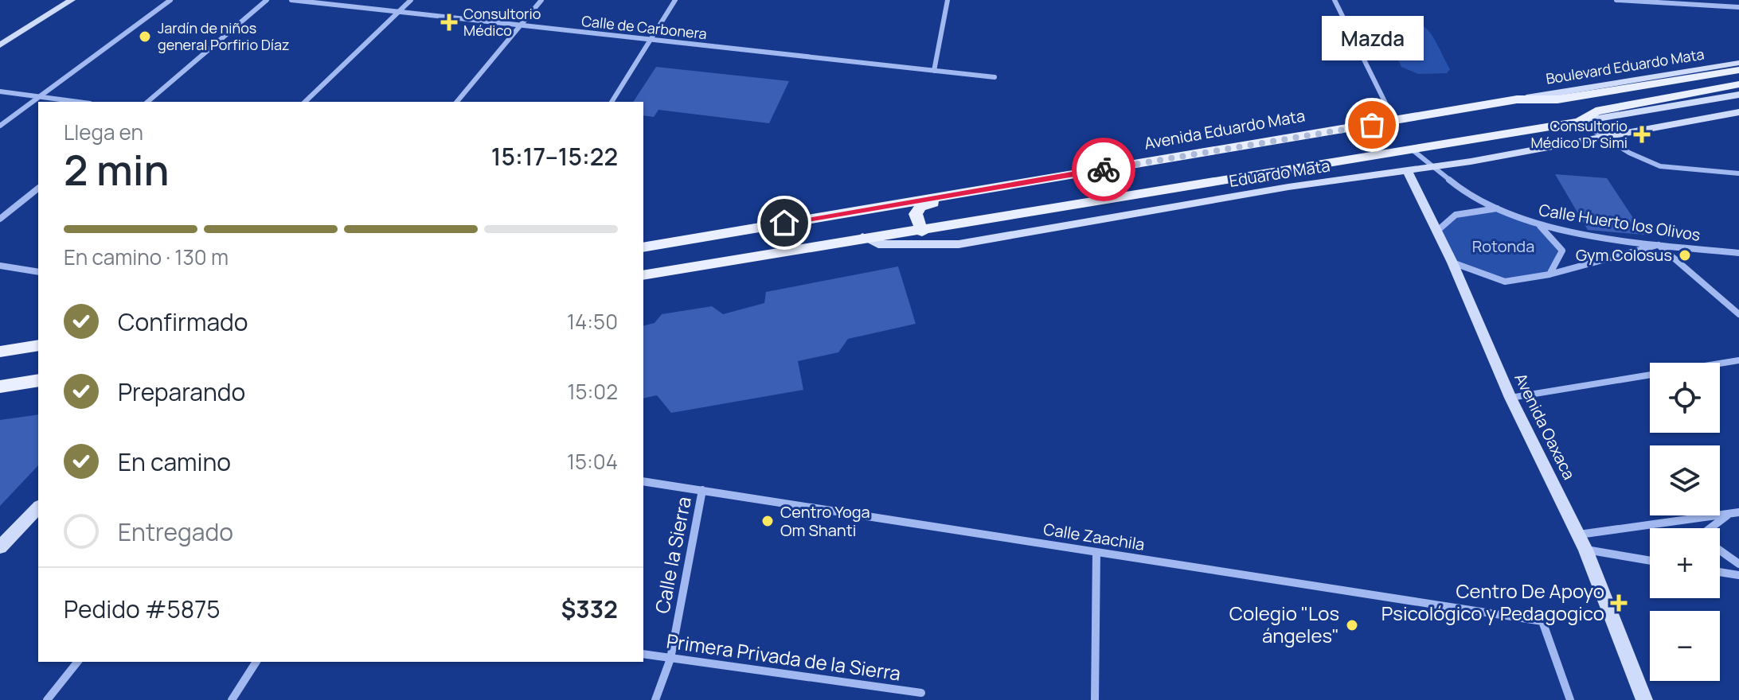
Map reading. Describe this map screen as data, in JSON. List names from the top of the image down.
{
  "streets": {
    "main road": ["Avenida Eduardo Mata"],
    "street": [
      "Calle de Carbonera",
      "Boulevard Eduardo Mata",
      "Eduardo Mata",
      "Calle Huerto los Olivos",
      "Avenida Oaxaca",
      "Calle Zaachila",
      "Calle la Sierra",
      "Primera Privada de la Sierra"
    ]
  },
  "crossings": [
    ["Boulevard Eduardo Mata", "Avenida Eduardo Mata"],
    ["Eduardo Mata", "Calle Huerto los Olivos"],
    ["Eduardo Mata", "Avenida Oaxaca"],
    ["Calle Zaachila", "Calle la Sierra"],
    ["Calle la Sierra", "Primera Privada de la Sierra"]
  ],
  "parks": ["Rotonda"],
  "places": {
    "health": ["Consultorio Médico", "Consultorio Médico Dr Simi", "Centro De Apoyo Psicológico y Pedagogico"],
    "other": [
      "Jardín de niños general Porfirio Díaz",
      "Mazda",
      "Gym Colosus",
      "Centro Yoga Om Shanti",
      "Colegio \"Los ángeles\""
    ]
  },
  "page": {
    "bubble": "Mazda",
    "heading": ["2 min", "Llega en", "15:17–15:22"],
    "panel": ["Pedido #5875", "$332"],
    "bar": "En camino · 130 m",
    "list": [
      ["Confirmado", "14:50"],
      ["Preparando", "15:02"],
      ["En camino", "15:04"],
      "Entregado"
    ],
    "map_buttons": ["+", "−"]
  }
}
